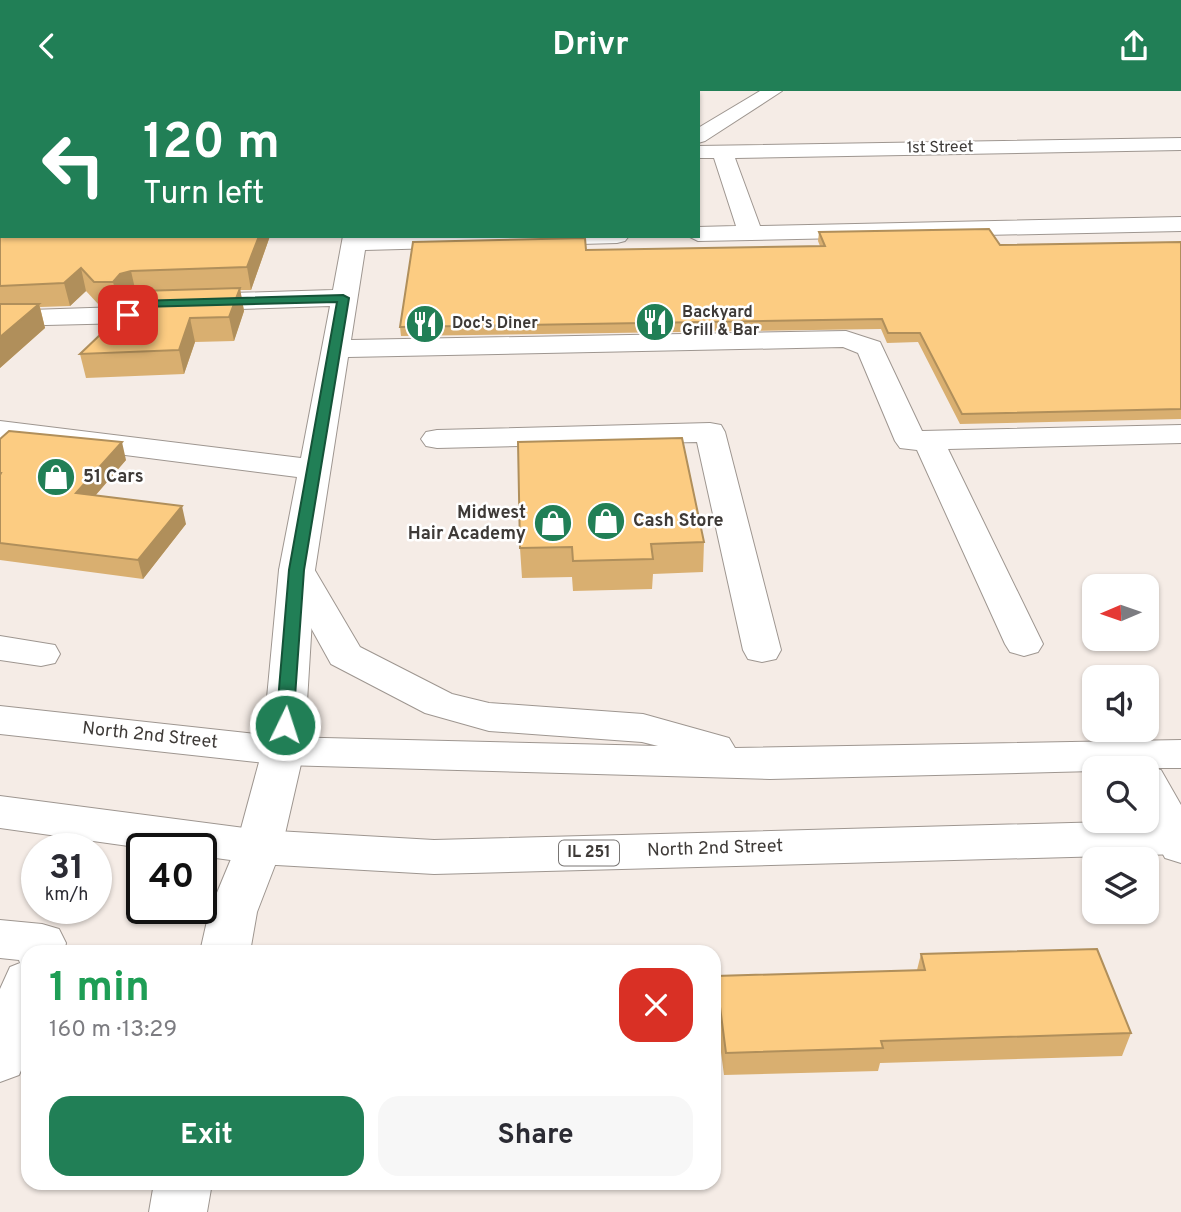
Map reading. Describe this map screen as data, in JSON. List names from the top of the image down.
{
  "streets": {
    "street": ["1st Street", "North 2nd Street", "IL 251"]
  },
  "places": {
    "restaurant": ["Backyard Grill & Bar", "Doc's Diner"],
    "shop": ["51 Cars", "Cash Store", "Midwest Hair Academy"]
  },
  "north": "left",
  "page": {
    "header": "Drivr",
    "turn": ["120 m", "Turn left"],
    "speed": "31 km/h",
    "limit": "40",
    "heading": ["1 min", "160 m · 13:29"],
    "buttons": ["Exit", "Share"]
  }
}
